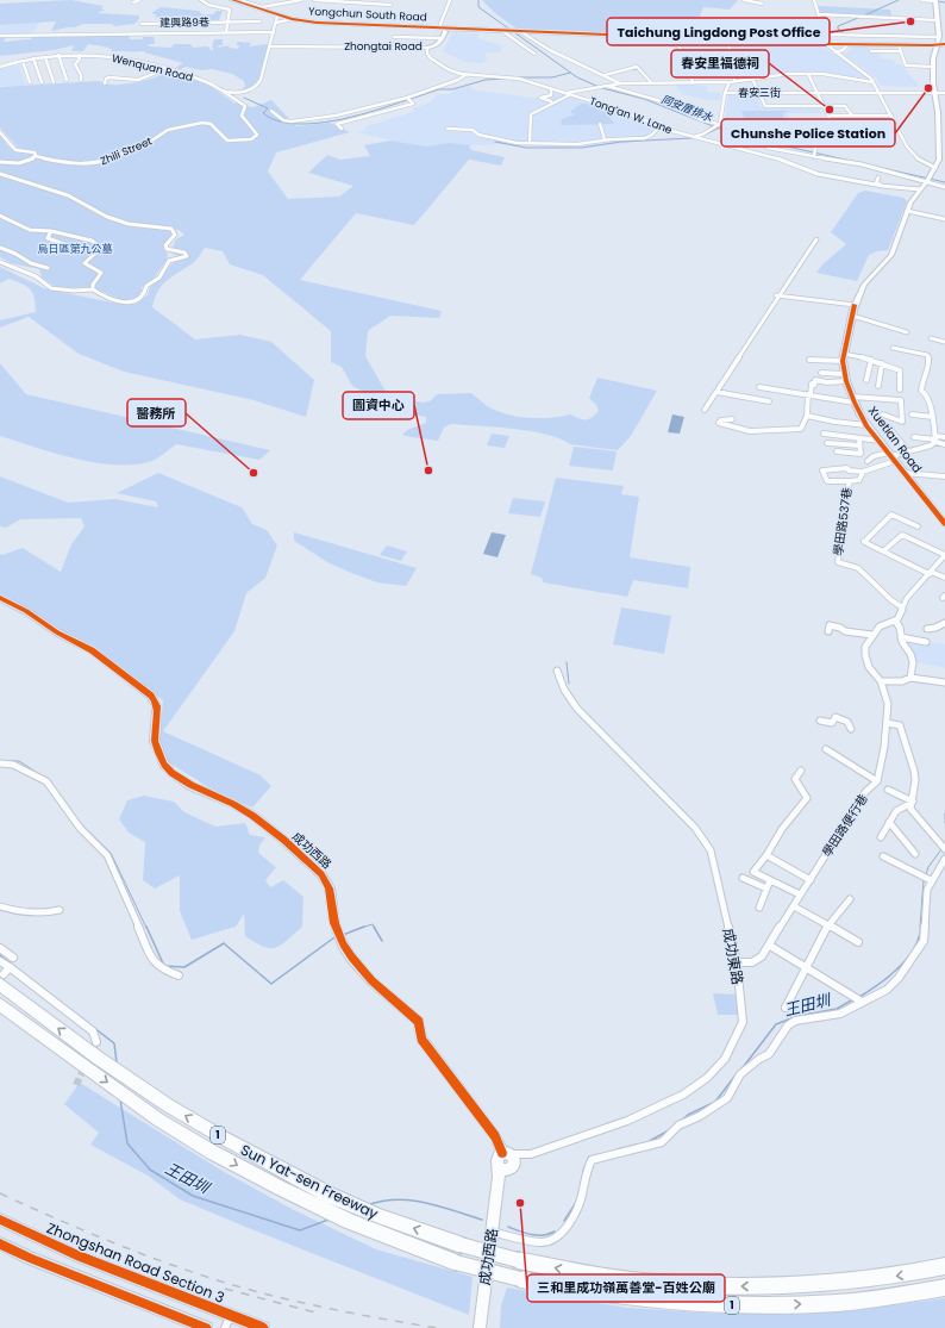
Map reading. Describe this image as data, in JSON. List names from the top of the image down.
{
  "streets": {
    "highway": ["1", "Sun Yat-sen Freeway"],
    "street": [
      "Yongchun South Road",
      "建興路9巷",
      "Zhongtai Road",
      "Wenquan Road",
      "春安三街",
      "Tong’an W. Lane",
      "Zhili Street",
      "Xuetian Road",
      "學田路537巷",
      "學田路便行巷",
      "成功西路",
      "成功東路",
      "Zhongshan Road Section 3"
    ]
  },
  "crossings": [
    ["Yongchun South Road", "Wenquan Road"],
    ["Zhongtai Road", "Wenquan Road"],
    ["Zhongtai Road", "Tong’an W. Lane"],
    ["Wenquan Road", "Zhili Street"],
    ["Xuetian Road", "學田路537巷"],
    ["學田路便行巷", "成功東路"],
    ["成功西路", "成功東路"]
  ],
  "water": ["同安厝排水", "王田圳"],
  "parks": ["烏日區第九公墓"],
  "places": [
    "Taichung Lingdong Post Office",
    "Chunshe Police Station",
    "春安里福德祠",
    "圖資中心",
    "醫務所",
    "三和里成功嶺萬善堂-百姓公廟"
  ]
}
